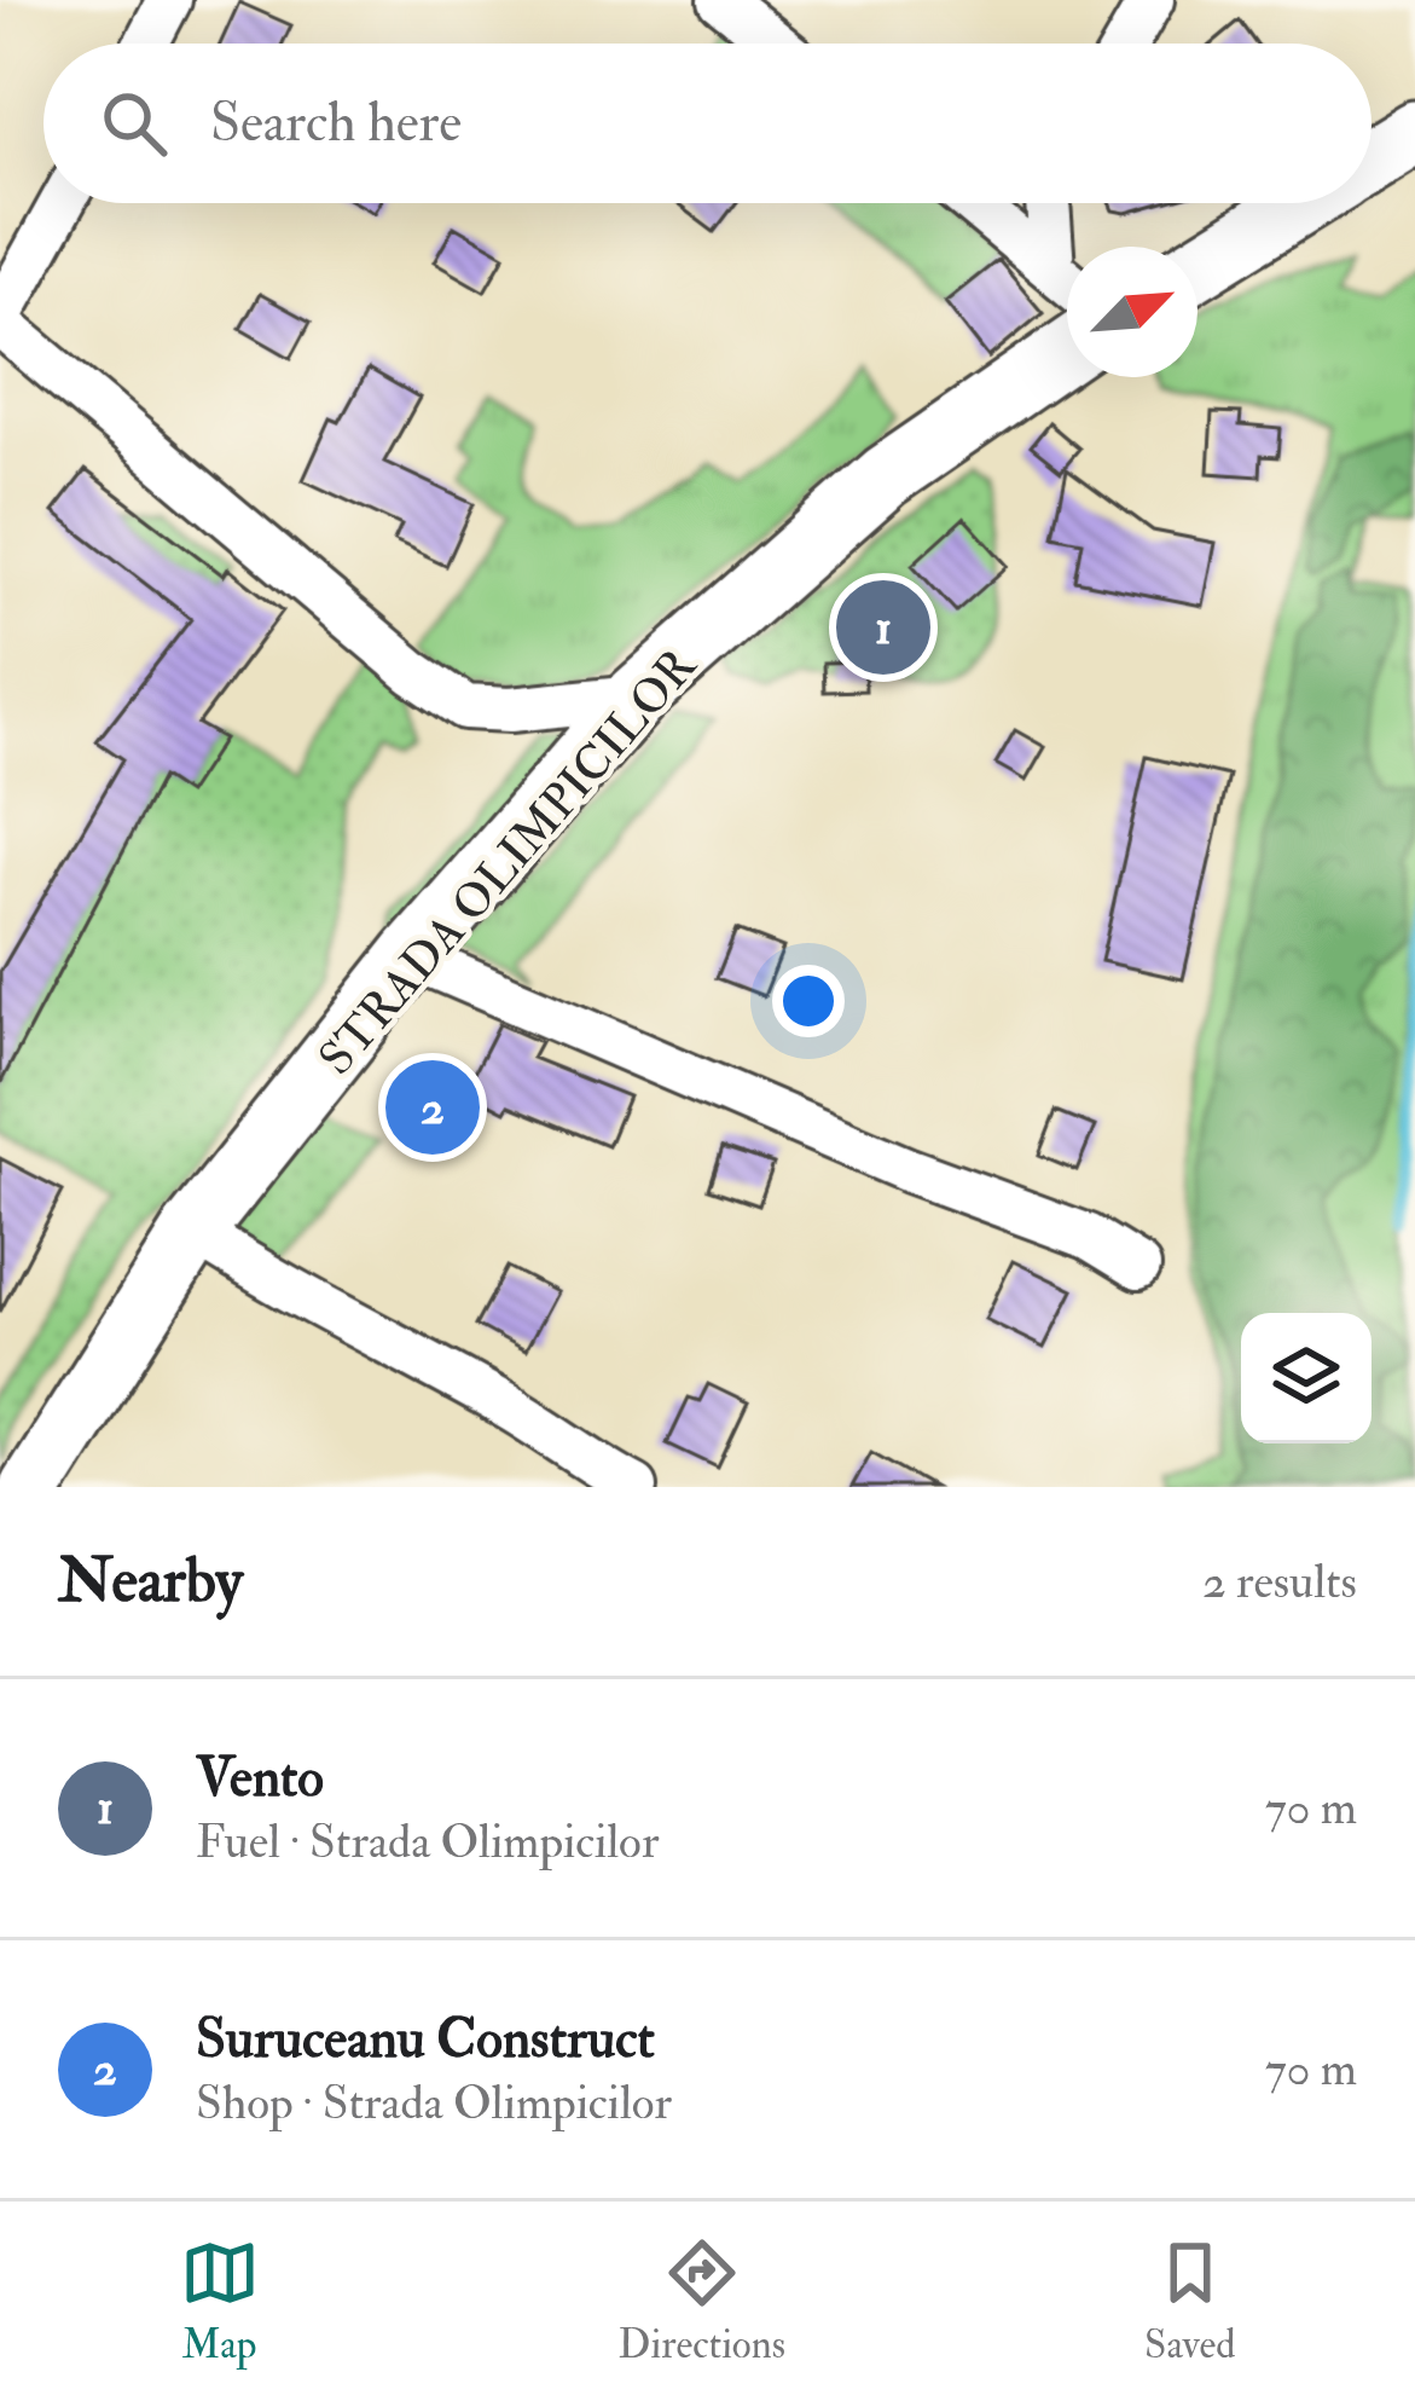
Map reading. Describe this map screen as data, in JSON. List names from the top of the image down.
{
  "streets": {
    "main road": ["STRADA OLIMPICILOR"]
  },
  "north": "top right",
  "page": {
    "search": "Search here",
    "pins": ["1", "2"],
    "heading": ["Nearby", "2 results"],
    "list": [
      {
        "mark": "1",
        "name": "Vento",
        "note": "Fuel · Strada Olimpicilor",
        "value": "70 m"
      },
      {
        "mark": "2",
        "name": "Suruceanu Construct",
        "note": "Shop · Strada Olimpicilor",
        "value": "70 m"
      }
    ],
    "nav": ["Map", "Directions", "Saved"]
  }
}
